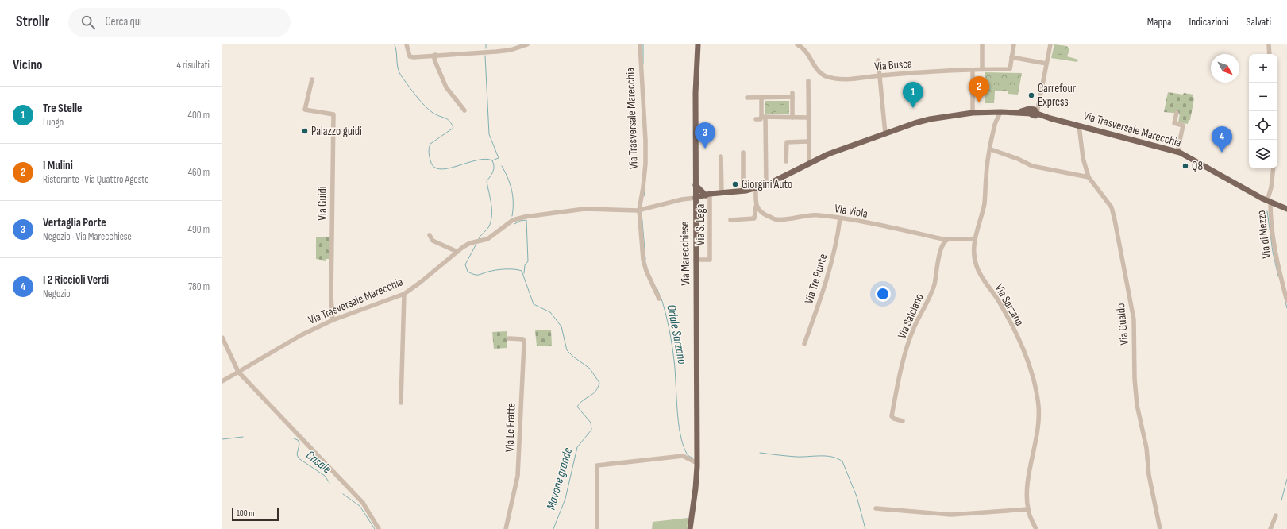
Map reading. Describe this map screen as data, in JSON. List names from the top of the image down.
{
  "streets": {
    "main road": ["Via Trasversale Marecchia", "Via Marecchiese"],
    "street": [
      "Via Busca",
      "Via Guidi",
      "Via Viola",
      "Via S. Lega",
      "Via di Mezzo",
      "Via Tre Punte",
      "Via Sarzana",
      "Via Salciano",
      "Via Gualdo",
      "Via Le Fratte"
    ]
  },
  "crossings": [
    ["Via Trasversale Marecchia", "Via Guidi"],
    ["Via Trasversale Marecchia", "Via S. Lega"],
    ["Via Trasversale Marecchia", "Via di Mezzo"],
    ["Via Trasversale Marecchia", "Via Marecchiese"],
    ["Via Trasversale Marecchia", "Via Sarzana"],
    ["Via Trasversale Marecchia", "Via Gualdo"],
    ["Via Viola", "Via Tre Punte"],
    ["Via Viola", "Via Salciano"],
    ["Via S. Lega", "Via Marecchiese"]
  ],
  "water": ["Oriale Sarzano", "Casale", "Mavone grande"],
  "places": [
    "Carrefour Express",
    "Palazzo guidi",
    "Q8",
    "Giorgini Auto"
  ],
  "scale_bar": "100 m",
  "north": "bottom right",
  "page": {
    "header": "Strollr",
    "search": "Cerca qui",
    "nav": ["Mappa", "Indicazioni", "Salvati"],
    "heading": ["Vicino", "4 risultati"],
    "map_buttons": ["+", "−"],
    "pins": [
      "2",
      "1",
      "3",
      "4"
    ],
    "list": [
      {
        "mark": "1",
        "name": "Tre Stelle",
        "note": "Luogo",
        "value": "400 m"
      },
      {
        "mark": "2",
        "name": "I Mulini",
        "note": "Ristorante · Via Quattro Agosto",
        "value": "460 m"
      },
      {
        "mark": "3",
        "name": "Vertaglia Porte",
        "note": "Negozio · Via Marecchiese",
        "value": "490 m"
      },
      {
        "mark": "4",
        "name": "I 2 Riccioli Verdi",
        "note": "Negozio",
        "value": "780 m"
      }
    ],
    "scale": "100 m"
  }
}
